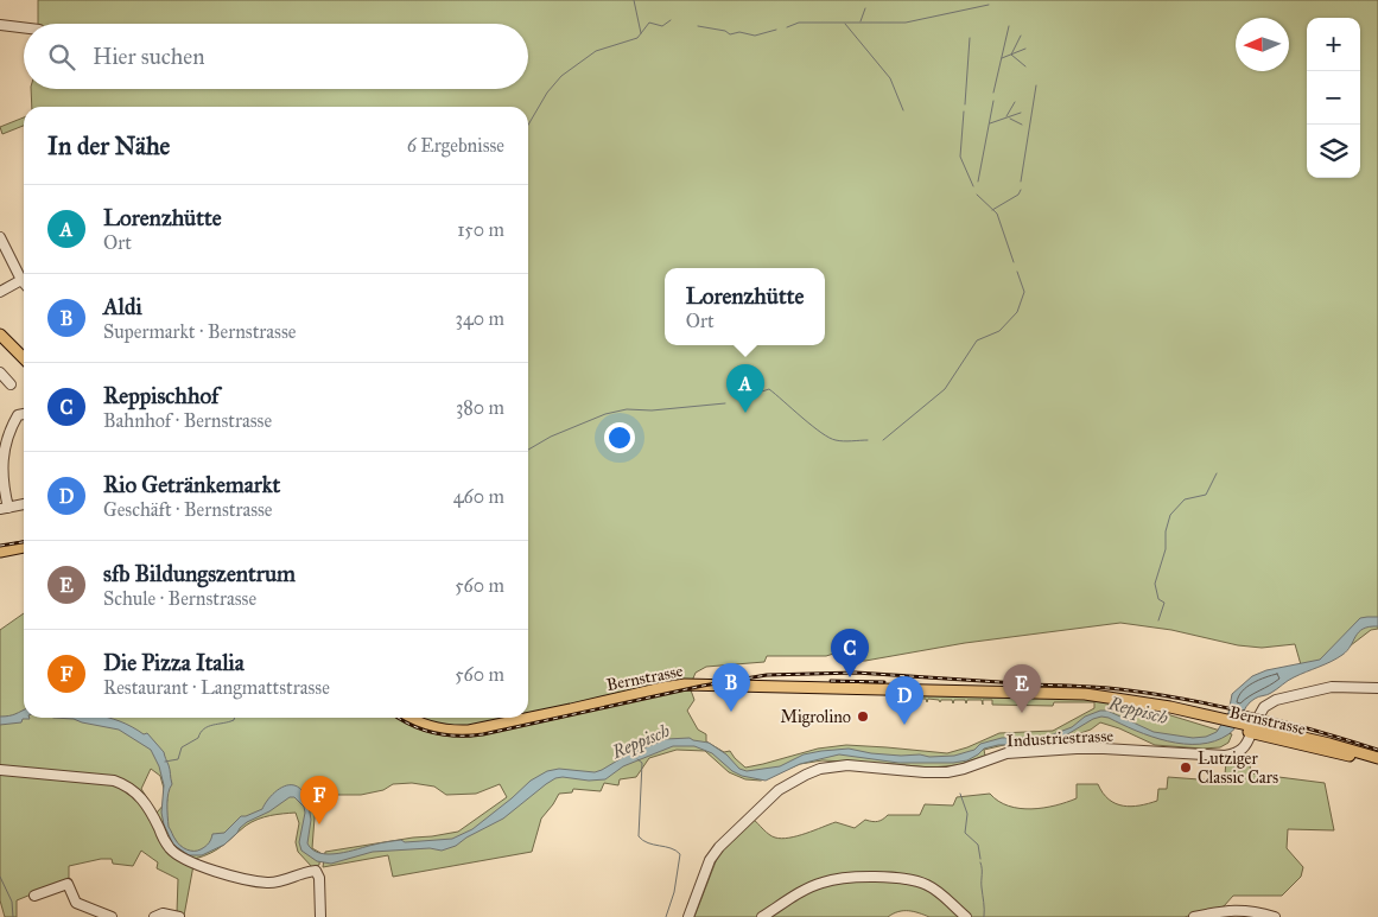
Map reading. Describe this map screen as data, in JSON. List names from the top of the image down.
{
  "streets": {
    "main road": ["Bernstrasse"],
    "street": ["Industriestrasse"]
  },
  "crossings": [
    ["Bernstrasse", "Industriestrasse"]
  ],
  "water": ["Reppisch"],
  "places": ["Migrolino", "Lutziger Classic Cars"],
  "north": "left",
  "page": {
    "map_buttons": ["+", "−"],
    "search": "Hier suchen",
    "heading": ["In der Nähe", "6 Ergebnisse"],
    "list": [
      {
        "mark": "A",
        "name": "Lorenzhütte",
        "note": "Ort",
        "value": "150 m"
      },
      {
        "mark": "B",
        "name": "Aldi",
        "note": "Supermarkt · Bernstrasse",
        "value": "340 m"
      },
      {
        "mark": "C",
        "name": "Reppischhof",
        "note": "Bahnhof · Bernstrasse",
        "value": "380 m"
      },
      {
        "mark": "D",
        "name": "Rio Getränkemarkt",
        "note": "Geschäft · Bernstrasse",
        "value": "460 m"
      },
      {
        "mark": "E",
        "name": "sfb Bildungszentrum",
        "note": "Schule · Bernstrasse",
        "value": "560 m"
      },
      {
        "mark": "F",
        "name": "Die Pizza Italia",
        "note": "Restaurant · Langmattstrasse",
        "value": "560 m"
      }
    ],
    "popup": ["Lorenzhütte", "Ort"],
    "pins": [
      "A",
      "C",
      "B",
      "E",
      "D",
      "F"
    ]
  }
}
